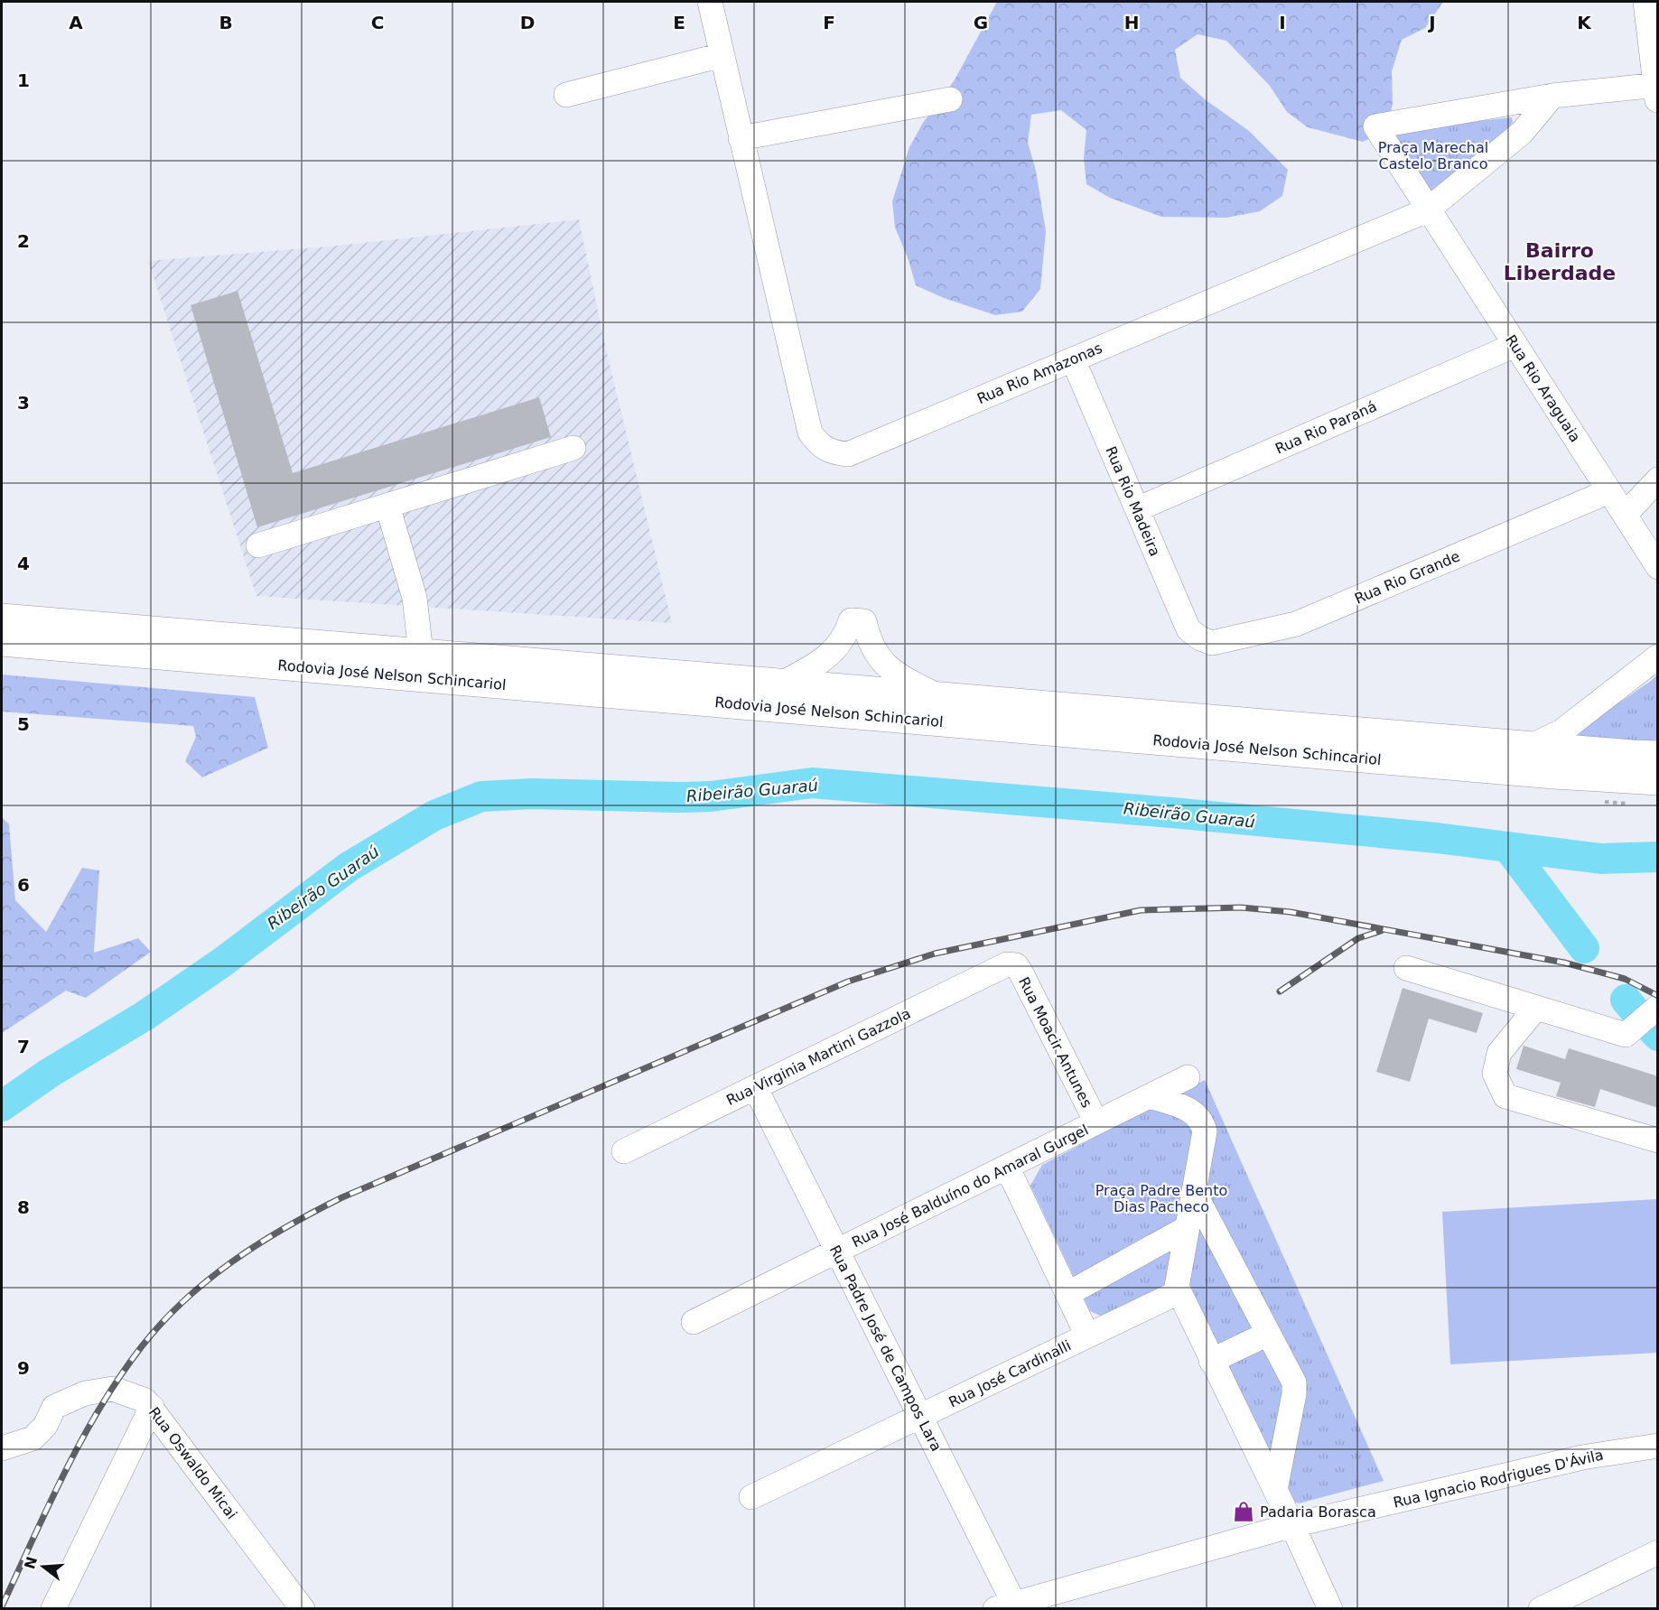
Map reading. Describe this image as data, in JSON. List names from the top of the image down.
{
  "streets": {
    "main road": ["Rodovia José Nelson Schincariol"],
    "street": [
      "Rua Rio Amazonas",
      "Rua Rio Araguaia",
      "Rua Rio Paraná",
      "Rua Rio Madeira",
      "Rua Rio Grande",
      "Rua Moacir Antunes",
      "Rua Virginia Martini Gazzola",
      "Rua José Balduíno do Amaral Gurgel",
      "Rua Padre José de Campos Lara",
      "Rua José Cardinalli",
      "Rua Oswaldo Micai",
      "Rua Ignacio Rodrigues D'Ávila"
    ]
  },
  "crossings": [
    ["Rua Rio Amazonas", "Rua Rio Araguaia"],
    ["Rua Rio Amazonas", "Rua Rio Madeira"],
    ["Rua Rio Araguaia", "Rua Rio Paraná"],
    ["Rua Rio Araguaia", "Rua Rio Grande"],
    ["Rua Rio Paraná", "Rua Rio Madeira"],
    ["Rua Rio Madeira", "Rua Rio Grande"],
    ["Rua Moacir Antunes", "Rua Virginia Martini Gazzola"],
    ["Rua Moacir Antunes", "Rua José Balduíno do Amaral Gurgel"],
    ["Rua Virginia Martini Gazzola", "Rua Padre José de Campos Lara"],
    ["Rua José Balduíno do Amaral Gurgel", "Rua Padre José de Campos Lara"],
    ["Rua Padre José de Campos Lara", "Rua José Cardinalli"],
    ["Rua Padre José de Campos Lara", "Rua Ignacio Rodrigues D'Ávila"]
  ],
  "districts": ["Bairro Liberdade"],
  "water": ["Ribeirão Guaraú"],
  "parks": ["Praça Marechal Castelo Branco", "Praça Padre Bento Dias Pacheco"],
  "places": {
    "shop": ["Padaria Borasca"]
  },
  "north": "left",
  "grid": {
    "columns": [
      "A",
      "B",
      "C",
      "D",
      "E",
      "F",
      "G",
      "H",
      "I",
      "J",
      "K"
    ],
    "rows": [
      "1",
      "2",
      "3",
      "4",
      "5",
      "6",
      "7",
      "8",
      "9"
    ]
  }
}
